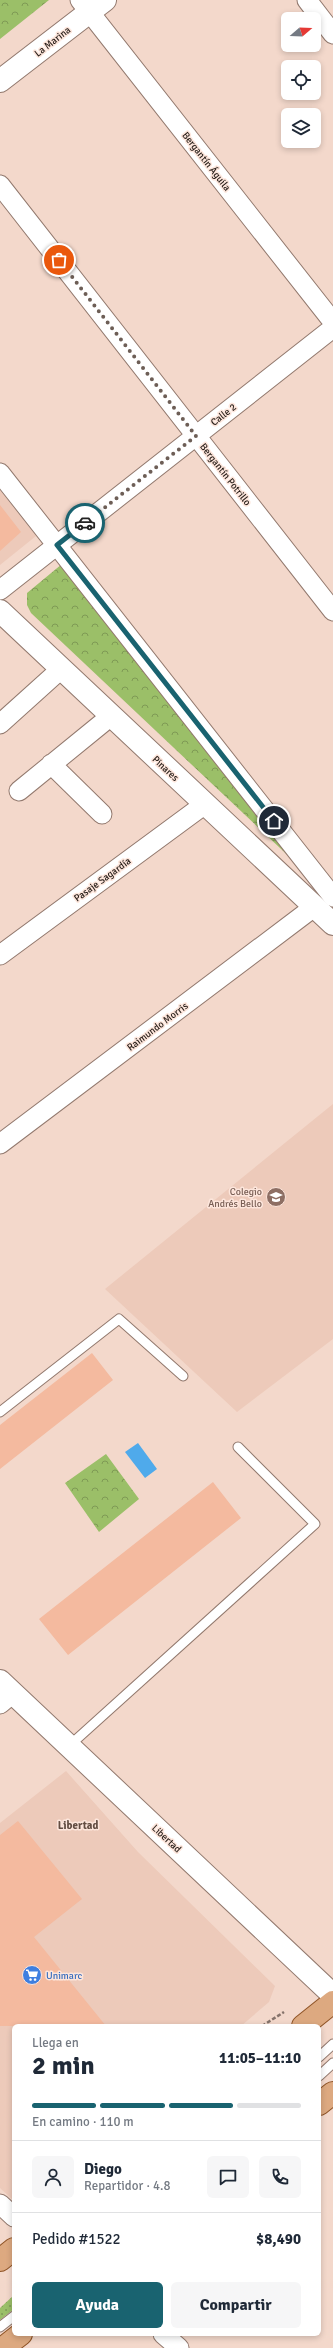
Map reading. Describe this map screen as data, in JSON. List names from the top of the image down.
{
  "streets": {
    "street": [
      "La Marina",
      "Bergantín Águila",
      "Calle 2",
      "Bergantín Potrillo",
      "Pinares",
      "Pasaje Sagardía",
      "Raimundo Morris",
      "Libertad"
    ]
  },
  "crossings": [
    ["La Marina", "Bergantín Águila"],
    ["Calle 2", "Bergantín Potrillo"],
    ["Pinares", "Pasaje Sagardía"],
    ["Pinares", "Raimundo Morris"]
  ],
  "districts": ["Libertad"],
  "places": {
    "school or university": ["Colegio Andrés Bello"],
    "supermarket": ["Unimarc"]
  },
  "north": "right",
  "page": {
    "heading": ["2 min", "Llega en", "11:05–11:10"],
    "panel": [
      "Diego",
      "Repartidor · 4.8",
      "Pedido #1522",
      "$8,490"
    ],
    "bar": "En camino · 110 m",
    "buttons": ["Ayuda", "Compartir"]
  }
}
